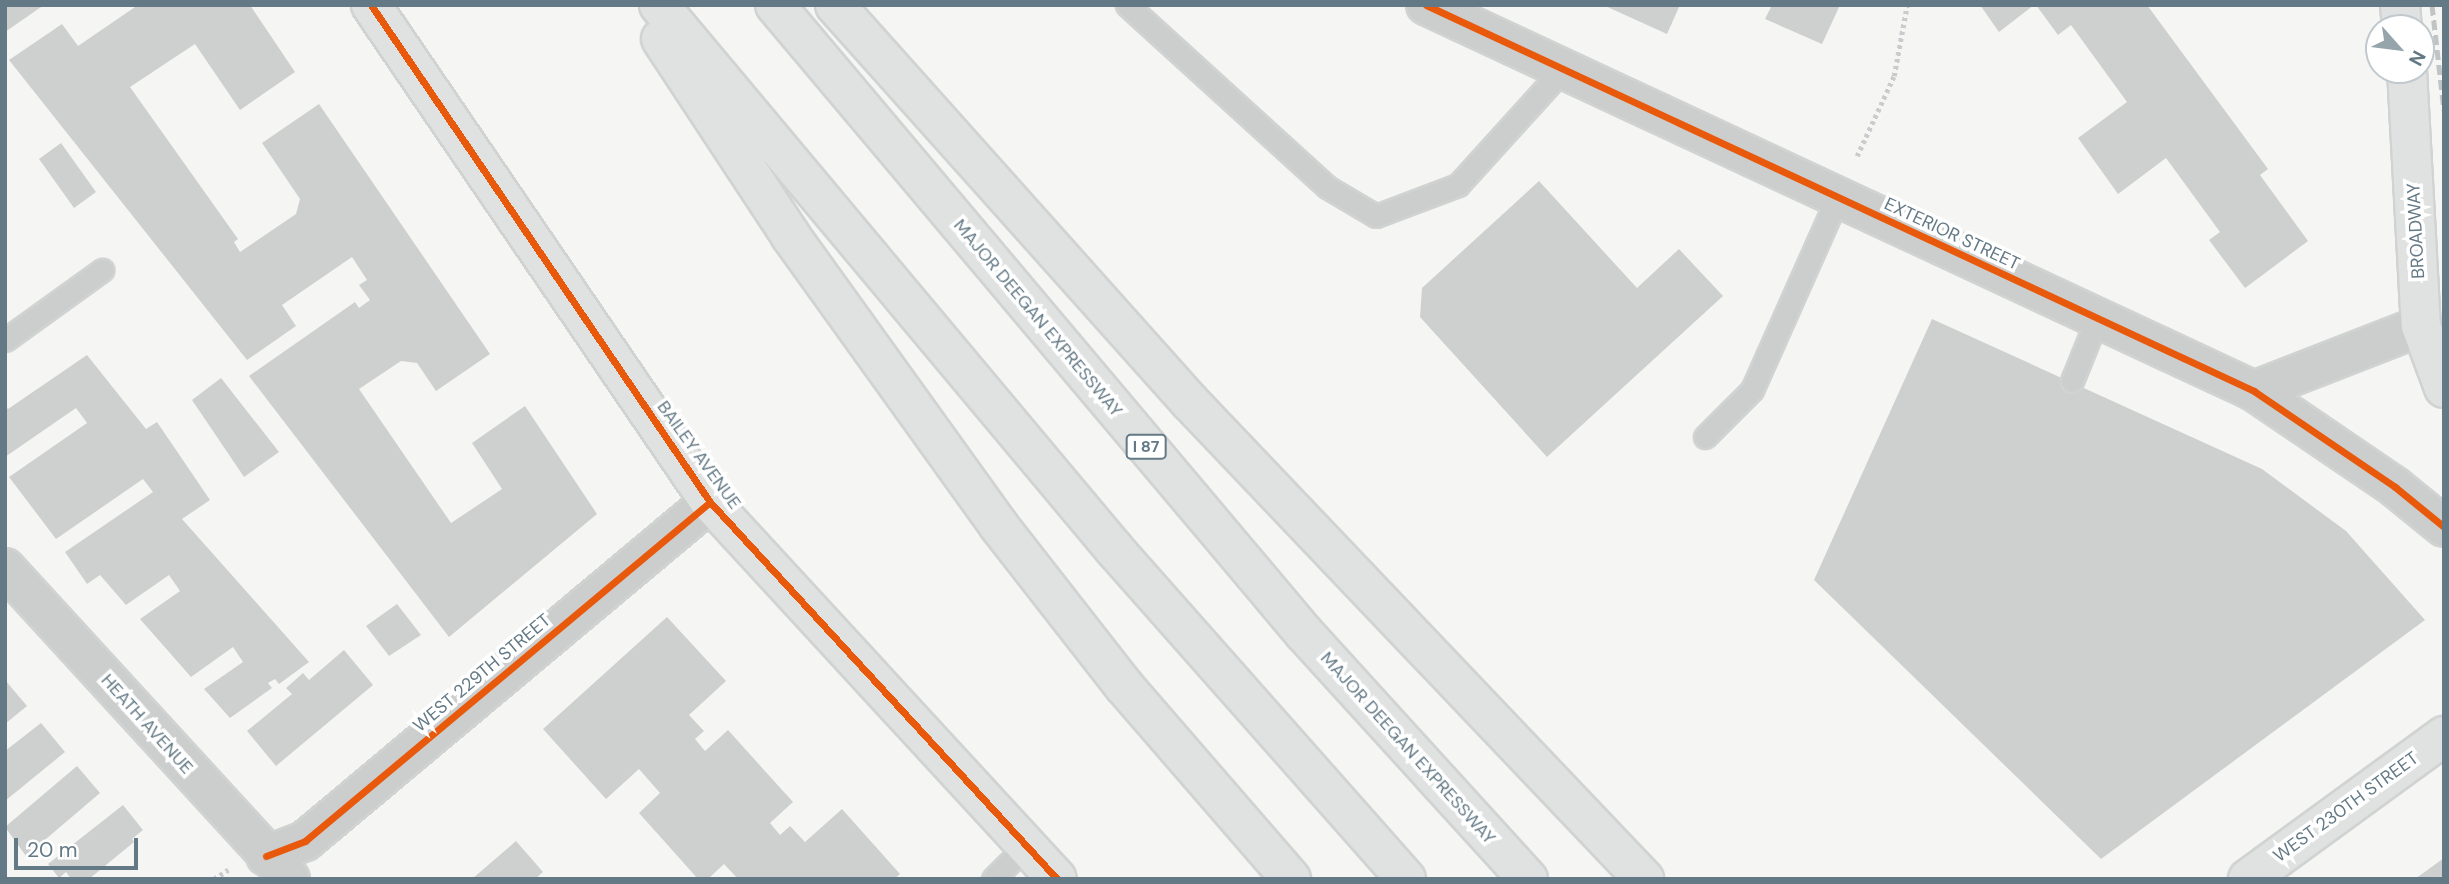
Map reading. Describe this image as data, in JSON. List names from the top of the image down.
{
  "streets": {
    "main road": [
      "BROADWAY",
      "MAJOR DEEGAN EXPRESSWAY",
      "I 87",
      "BAILEY AVENUE",
      "WEST 230TH STREET"
    ],
    "street": ["EXTERIOR STREET", "WEST 229TH STREET", "HEATH AVENUE"]
  },
  "crossings": [
    ["BAILEY AVENUE", "WEST 229TH STREET"],
    ["WEST 229TH STREET", "HEATH AVENUE"]
  ],
  "scale_bar": "20 m",
  "north": "bottom right"
}
